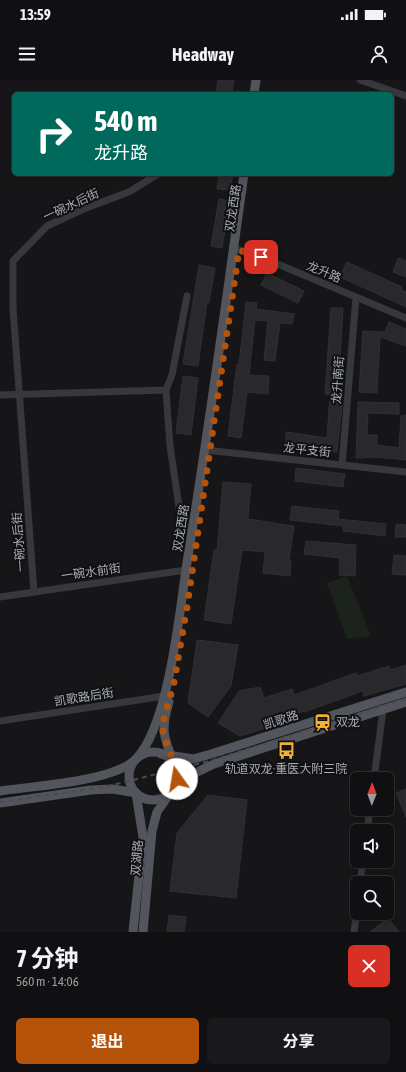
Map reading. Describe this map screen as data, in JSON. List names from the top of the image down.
{
  "streets": {
    "main road": ["双龙西路", "凯歌路", "双湖路"],
    "street": [
      "一碗水后街",
      "龙升路",
      "龙升南街",
      "龙平支街",
      "一碗水前街",
      "凯歌路后街"
    ]
  },
  "crossings": [
    ["一碗水后街", "一碗水前街"],
    ["双龙西路", "龙升路"],
    ["双龙西路", "龙平支街"],
    ["双龙西路", "一碗水前街"],
    ["双龙西路", "凯歌路后街"],
    ["双龙西路", "凯歌路"],
    ["双龙西路", "双湖路"],
    ["龙升路", "龙升南街"],
    ["龙升南街", "龙平支街"],
    ["凯歌路", "双湖路"]
  ],
  "places": {
    "station": ["双龙"],
    "bus stop": ["轨道双龙·重医大附三院"]
  },
  "north": "top",
  "page": {
    "status": "13:59",
    "header": "Headway",
    "turn": ["540 m", "龙升路"],
    "heading": ["7 分钟", "560 m · 14:06"],
    "buttons": ["退出", "分享"]
  }
}
